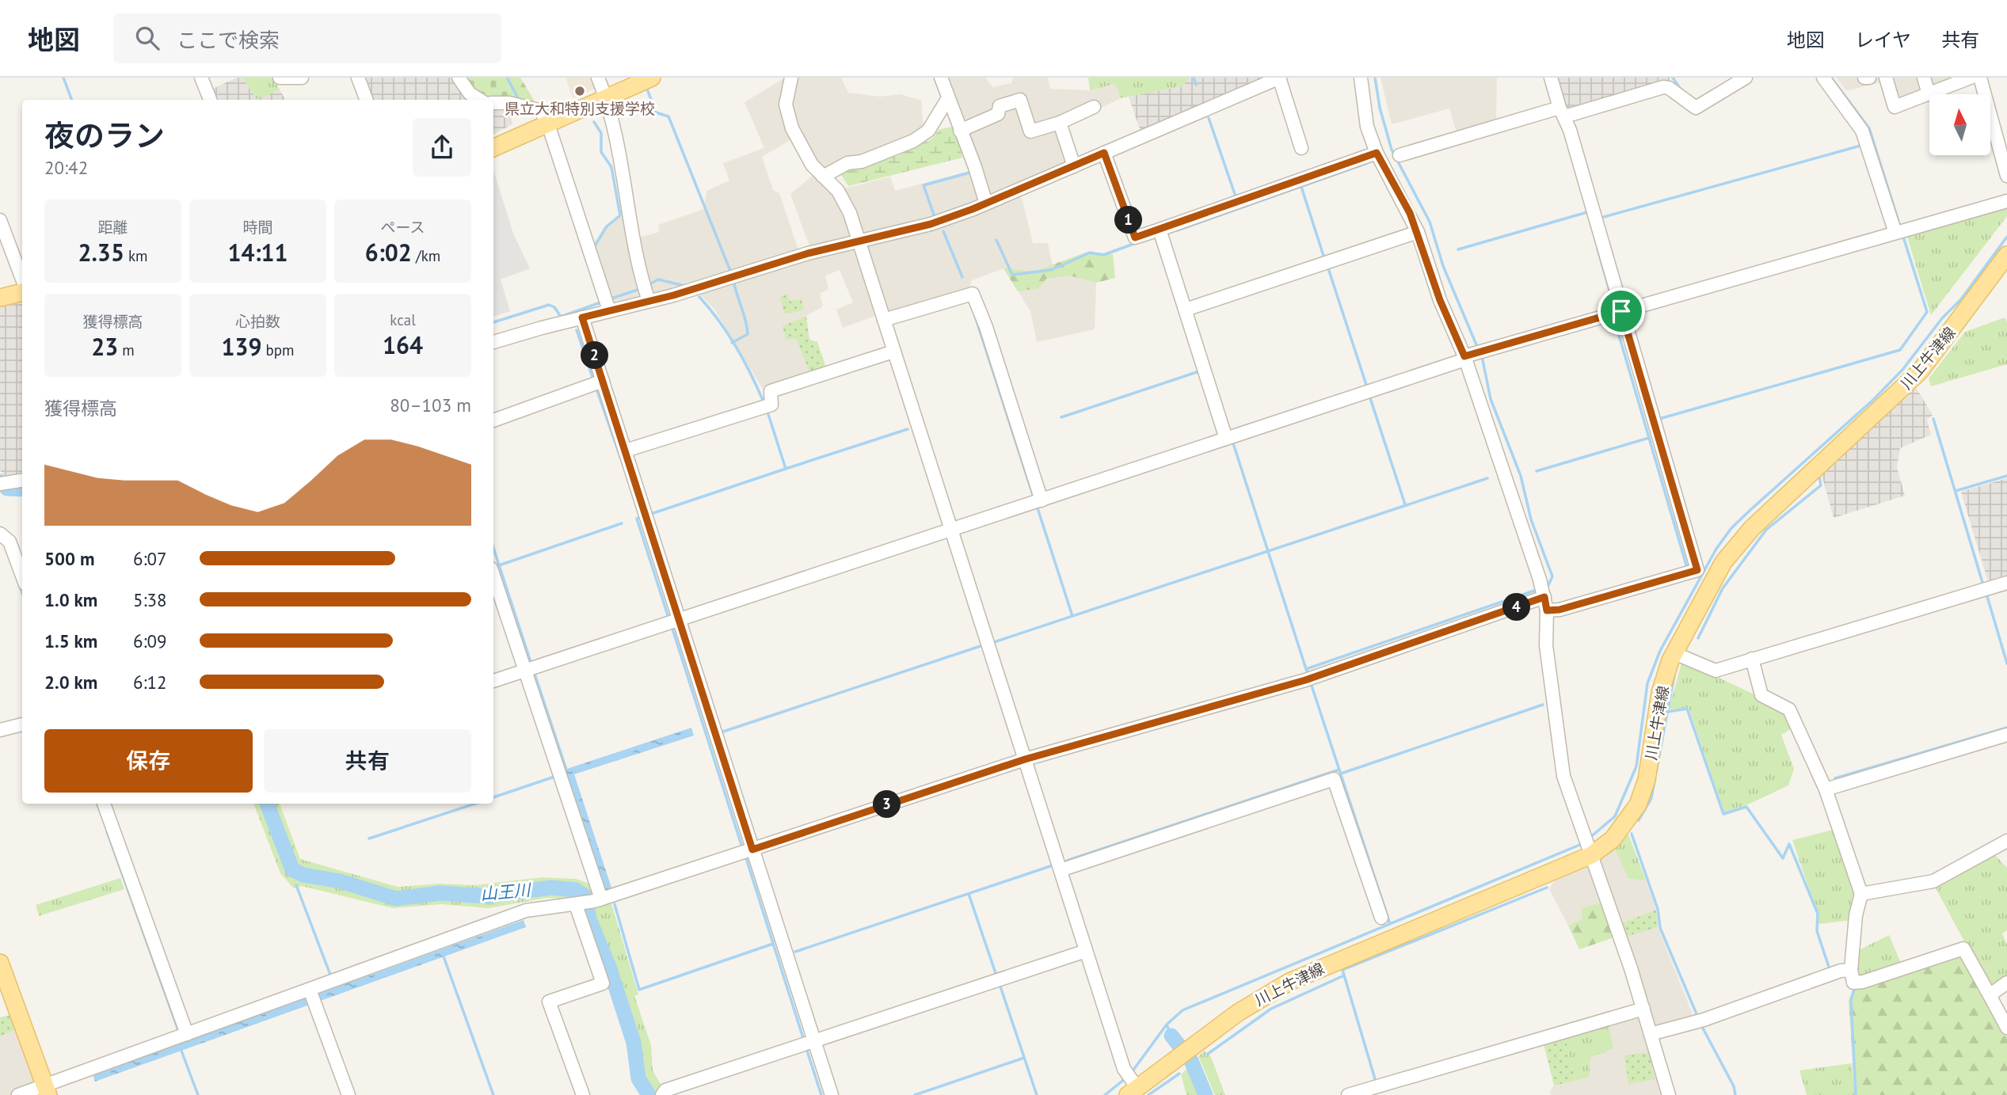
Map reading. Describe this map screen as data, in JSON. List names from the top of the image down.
{
  "streets": {
    "main road": ["川上牛津線"]
  },
  "water": ["山王川"],
  "places": ["県立大和特別支援学校"],
  "north": "top",
  "page": {
    "header": "地図",
    "search": "ここで検索",
    "nav": ["地図", "レイヤ", "共有"],
    "heading": ["夜のラン", "20:42"],
    "stats": [
      ["距離", "2.35 km"],
      ["時間", "14:11"],
      ["ペース", "6:02 /km"],
      ["獲得標高", "23 m"],
      ["心拍数", "139 bpm"],
      ["kcal", "164"]
    ],
    "pins": [
      "1",
      "2",
      "4",
      "3"
    ],
    "chart": ["獲得標高", "80–103 m"],
    "list": [
      {
        "name": "500 m",
        "note": "6:07"
      },
      {
        "name": "1.0 km",
        "note": "5:38"
      },
      {
        "name": "1.5 km",
        "note": "6:09"
      },
      {
        "name": "2.0 km",
        "note": "6:12"
      }
    ],
    "buttons": ["保存", "共有"]
  }
}
